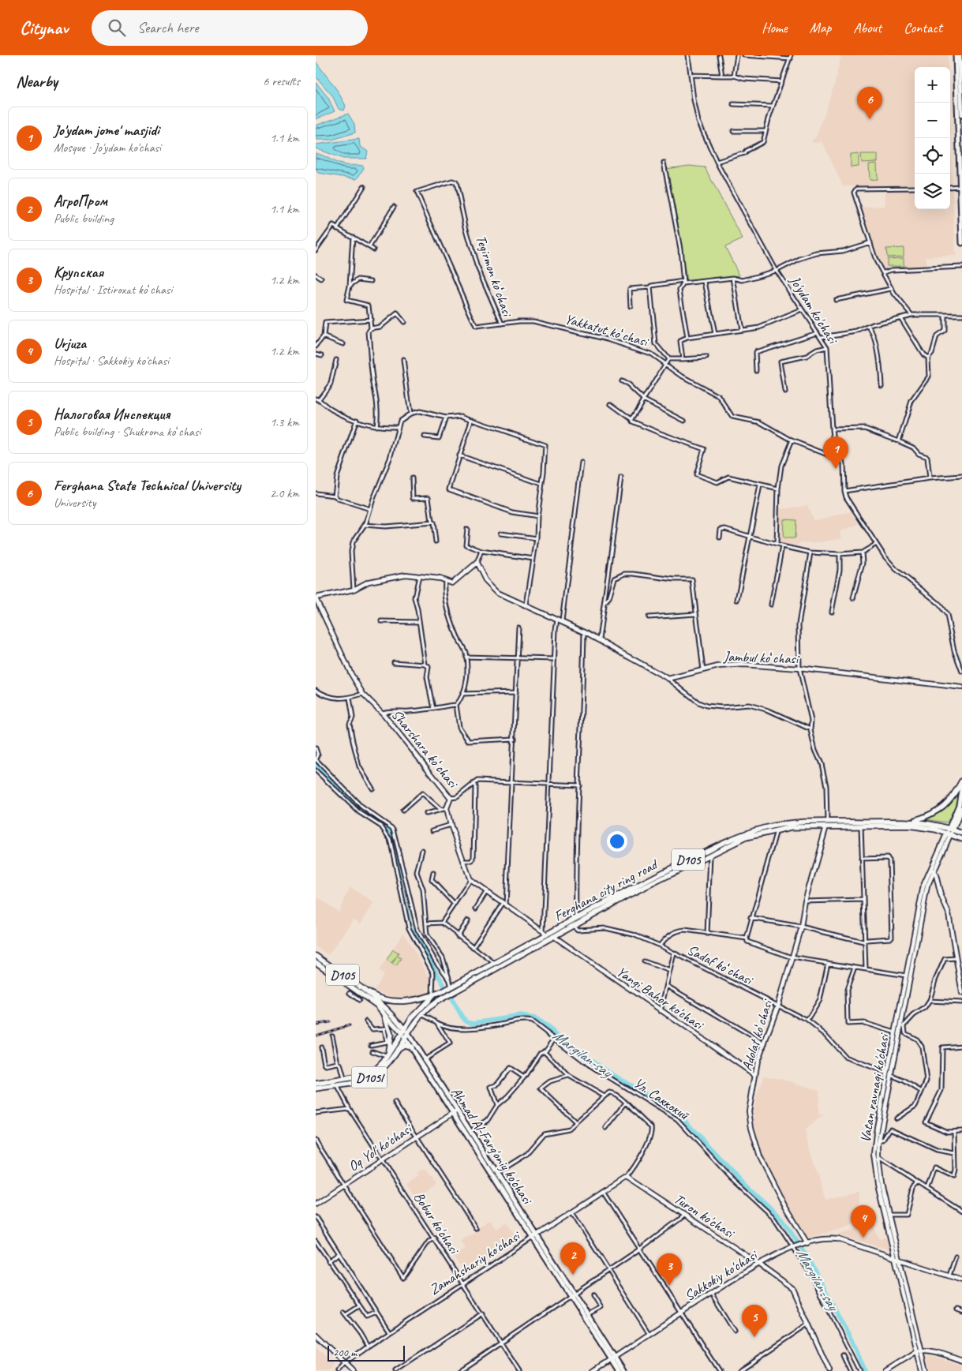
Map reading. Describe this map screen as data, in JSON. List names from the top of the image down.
{
  "streets": {
    "highway": ["D105", "Ferghana city ring road", "D105l"],
    "main road": ["Ahmad Al-Farg'oniy ko'chasi"],
    "street": [
      "Tegirmon koʻchasi",
      "Jo'ydam ko'chasi",
      "Yakkatut koʻchasi",
      "Jambul koʻchasi",
      "Sharshara koʻchasi",
      "Sadaf koʻchasi",
      "Yangi Bahor ko'chasi",
      "Adolat koʻchasi",
      "Vatan ravnaqi ko'chasi",
      "Ул. Саккокий",
      "Oq Yol' ko'chasi",
      "Turon ko'chasi",
      "Bobur ko'chasi",
      "Zamahshariy ko'chasi",
      "Sakkokiy ko'chasi"
    ]
  },
  "crossings": [
    ["Tegirmon koʻchasi", "Yakkatut koʻchasi"],
    ["Jo'ydam ko'chasi", "Yakkatut koʻchasi"],
    ["D105", "Ferghana city ring road"],
    ["D105", "D105l"],
    ["D105", "Ул. Саккокий"],
    ["D105", "Ahmad Al-Farg'oniy ko'chasi"],
    ["Ferghana city ring road", "Sadaf koʻchasi"],
    ["Ferghana city ring road", "Yangi Bahor ko'chasi"],
    ["Ferghana city ring road", "Adolat koʻchasi"],
    ["Ferghana city ring road", "Vatan ravnaqi ko'chasi"],
    ["Sadaf koʻchasi", "Adolat koʻchasi"],
    ["Sadaf koʻchasi", "Vatan ravnaqi ko'chasi"],
    ["Yangi Bahor ko'chasi", "Adolat koʻchasi"],
    ["Adolat koʻchasi", "Sakkokiy ko'chasi"],
    ["D105l", "Ahmad Al-Farg'oniy ko'chasi"],
    ["D105l", "Bobur ko'chasi"],
    ["Vatan ravnaqi ko'chasi", "Sakkokiy ko'chasi"],
    ["Ул. Саккокий", "Sakkokiy ko'chasi"],
    ["Ahmad Al-Farg'oniy ko'chasi", "Oq Yol' ko'chasi"],
    ["Ahmad Al-Farg'oniy ko'chasi", "Zamahshariy ko'chasi"],
    ["Ahmad Al-Farg'oniy ko'chasi", "Sakkokiy ko'chasi"],
    ["Oq Yol' ko'chasi", "Bobur ko'chasi"],
    ["Turon ko'chasi", "Zamahshariy ko'chasi"],
    ["Turon ko'chasi", "Sakkokiy ko'chasi"],
    ["Bobur ko'chasi", "Zamahshariy ko'chasi"]
  ],
  "water": ["Margilan-say"],
  "scale_bar": "200 m",
  "page": {
    "header": "Citynav",
    "search": "Search here",
    "nav": [
      "Home",
      "Map",
      "About",
      "Contact"
    ],
    "heading": ["Nearby", "6 results"],
    "map_buttons": ["+", "−"],
    "pins": [
      "6",
      "1",
      "4",
      "2",
      "3",
      "5"
    ],
    "list": [
      {
        "mark": "1",
        "name": "Jo'ydam jome' masjidi",
        "note": "Mosque · Jo'ydam ko'chasi",
        "value": "1.1 km"
      },
      {
        "mark": "2",
        "name": "АгроПром",
        "note": "Public building",
        "value": "1.1 km"
      },
      {
        "mark": "3",
        "name": "Крупская",
        "note": "Hospital · Istiroxat koʻchasi",
        "value": "1.2 km"
      },
      {
        "mark": "4",
        "name": "Urjuza",
        "note": "Hospital · Sakkokiy ko'chasi",
        "value": "1.2 km"
      },
      {
        "mark": "5",
        "name": "Налоговая Инспекция",
        "note": "Public building · Shukrona koʻchasi",
        "value": "1.3 km"
      },
      {
        "mark": "6",
        "name": "Ferghana State Technical University",
        "note": "University",
        "value": "2.0 km"
      }
    ],
    "scale": "200 m"
  }
}
